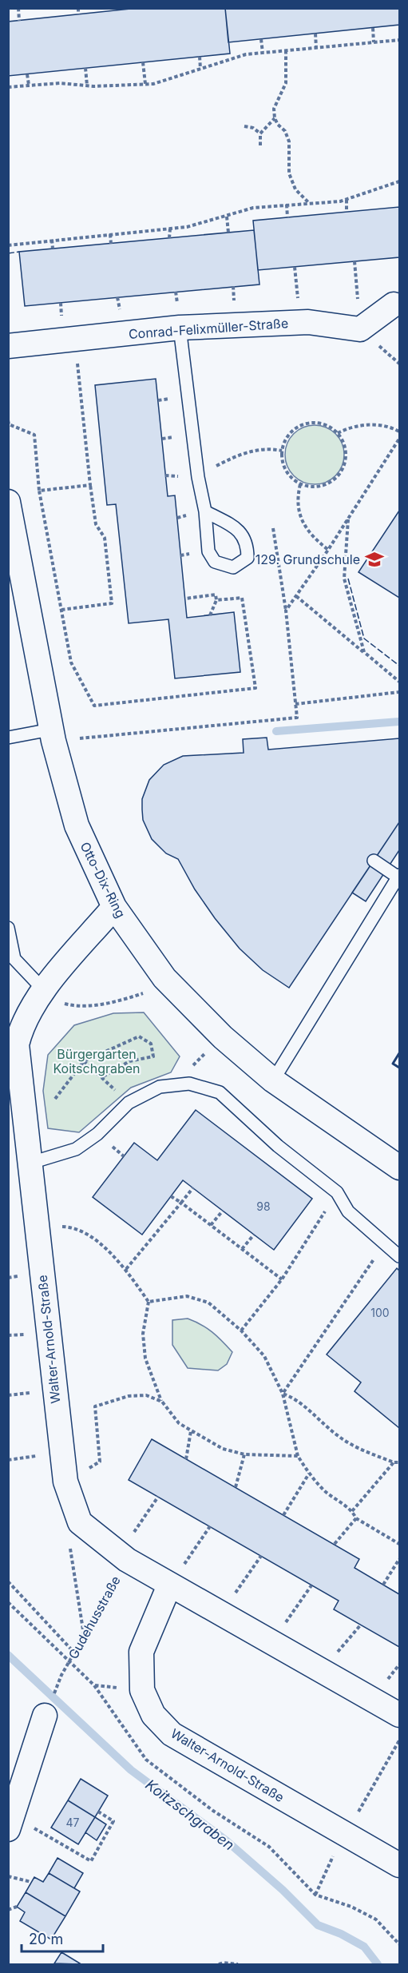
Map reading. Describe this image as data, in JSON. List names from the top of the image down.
{
  "streets": {
    "street": ["Conrad-Felixmüller-Straße", "Otto-Dix-Ring", "Walter-Arnold-Straße"],
    "path": ["Gudehusstraße"]
  },
  "water": ["Koitzschgraben"],
  "parks": ["Bürgergarten Koitschgraben"],
  "places": {
    "school or university": ["129. Grundschule"]
  },
  "house_numbers": ["98", "100", "47"],
  "scale_bar": "20 m"
}
